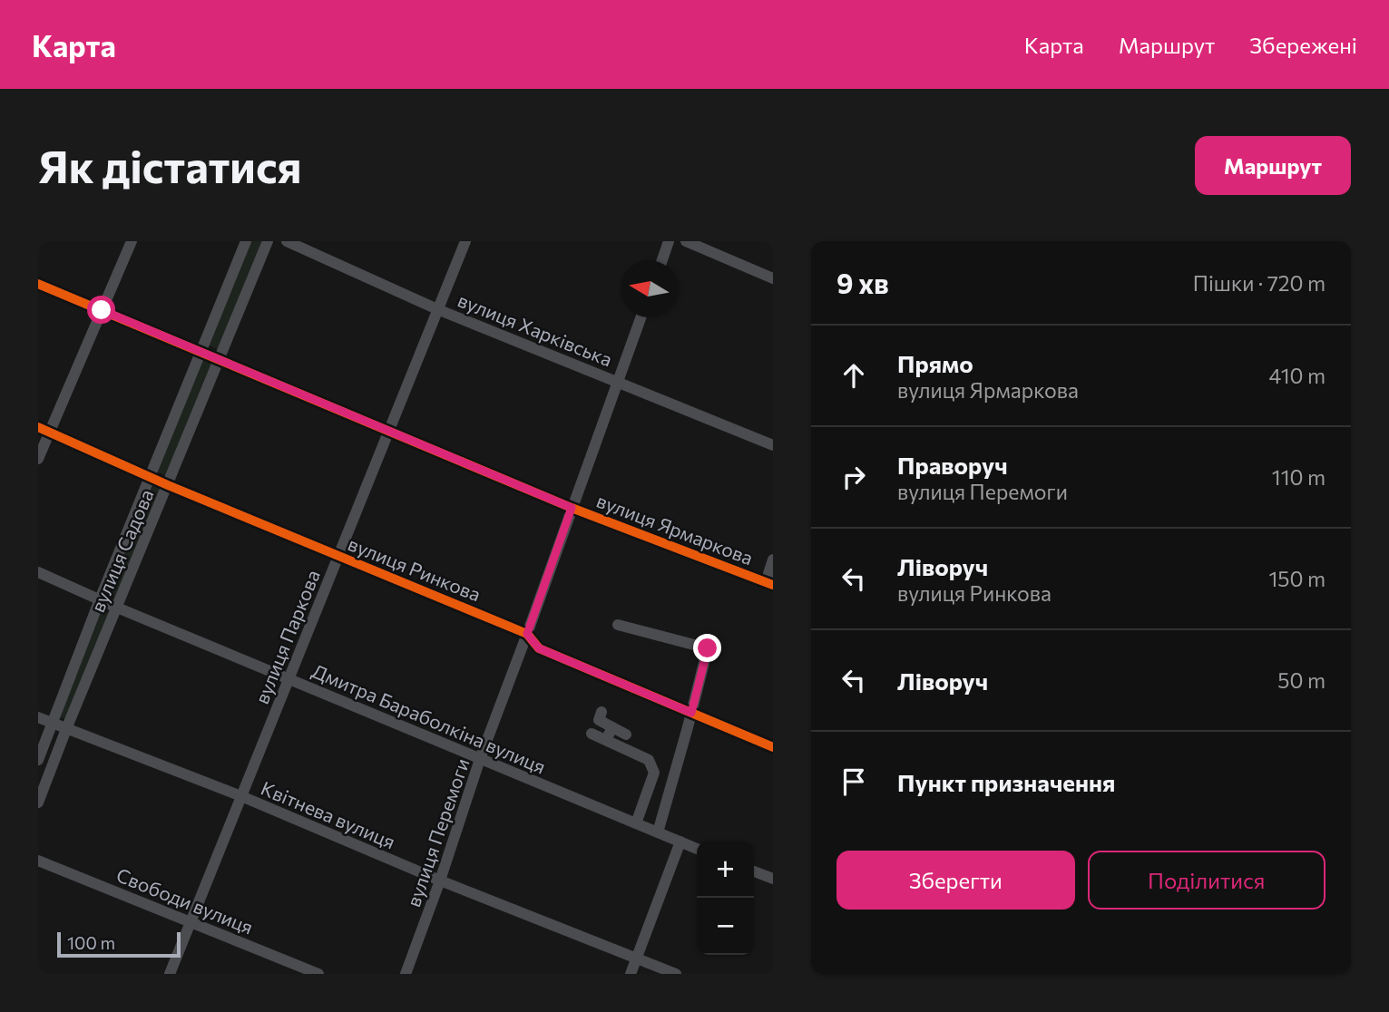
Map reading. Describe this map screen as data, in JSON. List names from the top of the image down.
{
  "streets": {
    "street": [
      "вулиця Харківська",
      "вулиця Ярмаркова",
      "вулиця Садова",
      "вулиця Ринкова",
      "вулиця Паркова",
      "Дмитра Бараболкіна вулиця",
      "Квітнева вулиця",
      "вулиця Перемоги",
      "Свободи вулиця"
    ]
  },
  "crossings": [
    ["вулиця Харківська", "вулиця Паркова"],
    ["вулиця Харківська", "вулиця Перемоги"],
    ["вулиця Ярмаркова", "вулиця Садова"],
    ["вулиця Ярмаркова", "вулиця Паркова"],
    ["вулиця Ярмаркова", "вулиця Перемоги"],
    ["вулиця Садова", "вулиця Ринкова"],
    ["вулиця Садова", "Дмитра Бараболкіна вулиця"],
    ["вулиця Садова", "Квітнева вулиця"],
    ["вулиця Ринкова", "вулиця Паркова"],
    ["вулиця Ринкова", "вулиця Перемоги"],
    ["вулиця Паркова", "Дмитра Бараболкіна вулиця"],
    ["вулиця Паркова", "Квітнева вулиця"],
    ["вулиця Паркова", "Свободи вулиця"],
    ["Дмитра Бараболкіна вулиця", "вулиця Перемоги"],
    ["Квітнева вулиця", "вулиця Перемоги"]
  ],
  "scale_bar": "100 m",
  "north": "left",
  "page": {
    "header": "Карта",
    "nav": ["Карта", "Маршрут", "Збережені"],
    "buttons": [
      "Маршрут",
      ["Зберегти", "Поділитися"]
    ],
    "title": "Як дістатися",
    "heading": ["9 хв", "Пішки · 720 m"],
    "list": [
      ["Прямо", "вулиця Ярмаркова", "410 m"],
      ["Праворуч", "вулиця Перемоги", "110 m"],
      ["Ліворуч", "вулиця Ринкова", "150 m"],
      ["Ліворуч", "50 m"],
      "Пункт призначення"
    ],
    "map_buttons": ["+", "−"],
    "scale": "100 m"
  }
}
